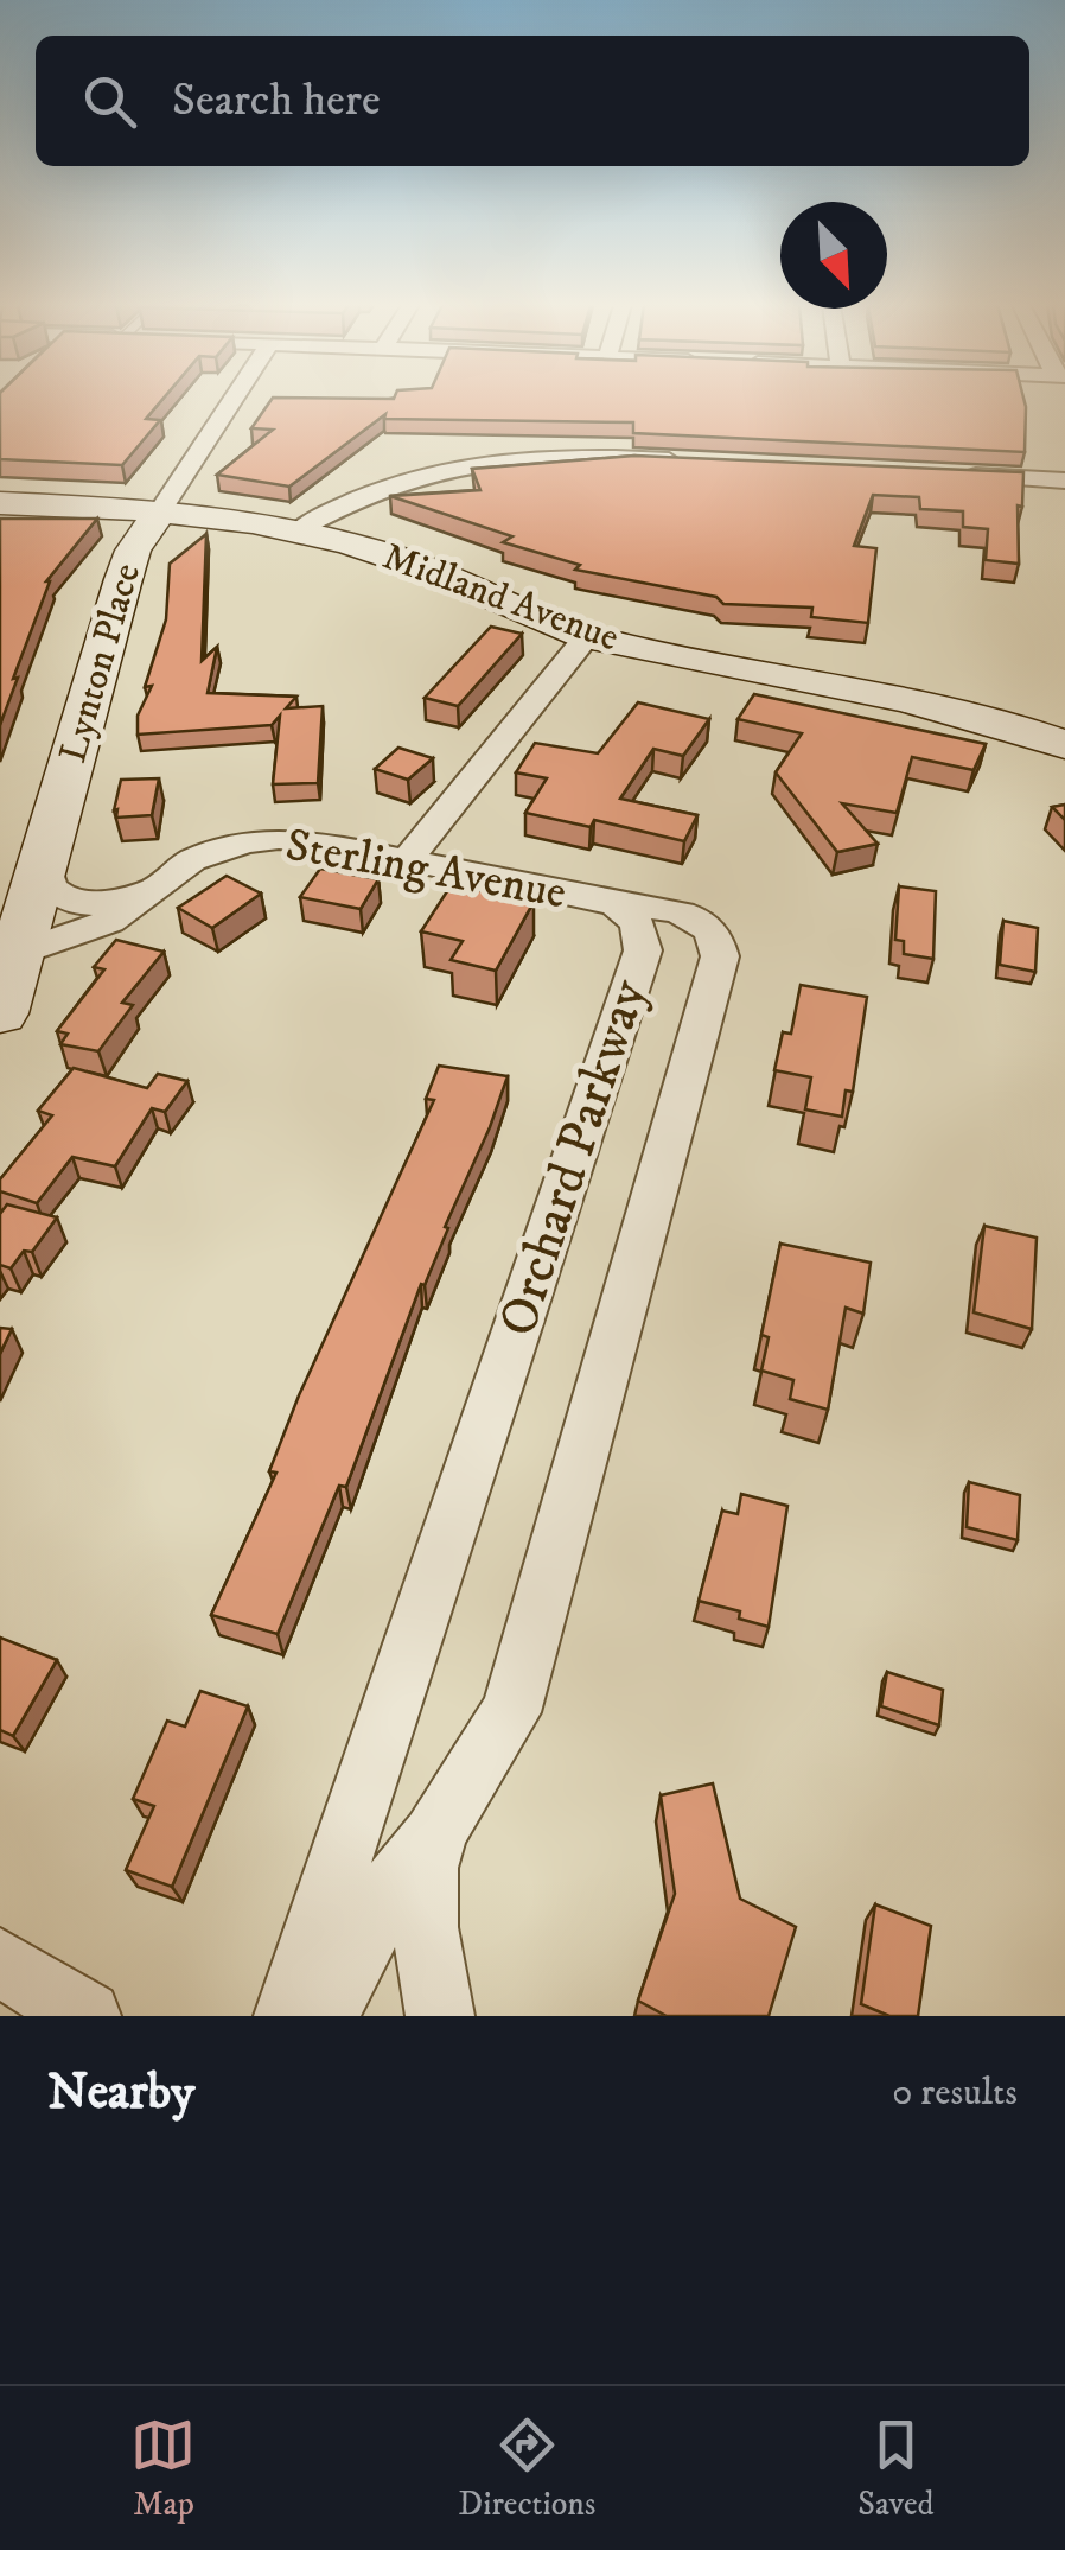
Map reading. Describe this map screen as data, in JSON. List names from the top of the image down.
{
  "streets": {
    "street": [
      "Midland Avenue",
      "Lynton Place",
      "Sterling Avenue",
      "Orchard Parkway"
    ]
  },
  "crossings": [
    ["Midland Avenue", "Lynton Place"],
    ["Lynton Place", "Sterling Avenue"],
    ["Sterling Avenue", "Orchard Parkway"]
  ],
  "north": "bottom right",
  "page": {
    "search": "Search here",
    "heading": ["Nearby", "0 results"],
    "nav": ["Map", "Directions", "Saved"]
  }
}
